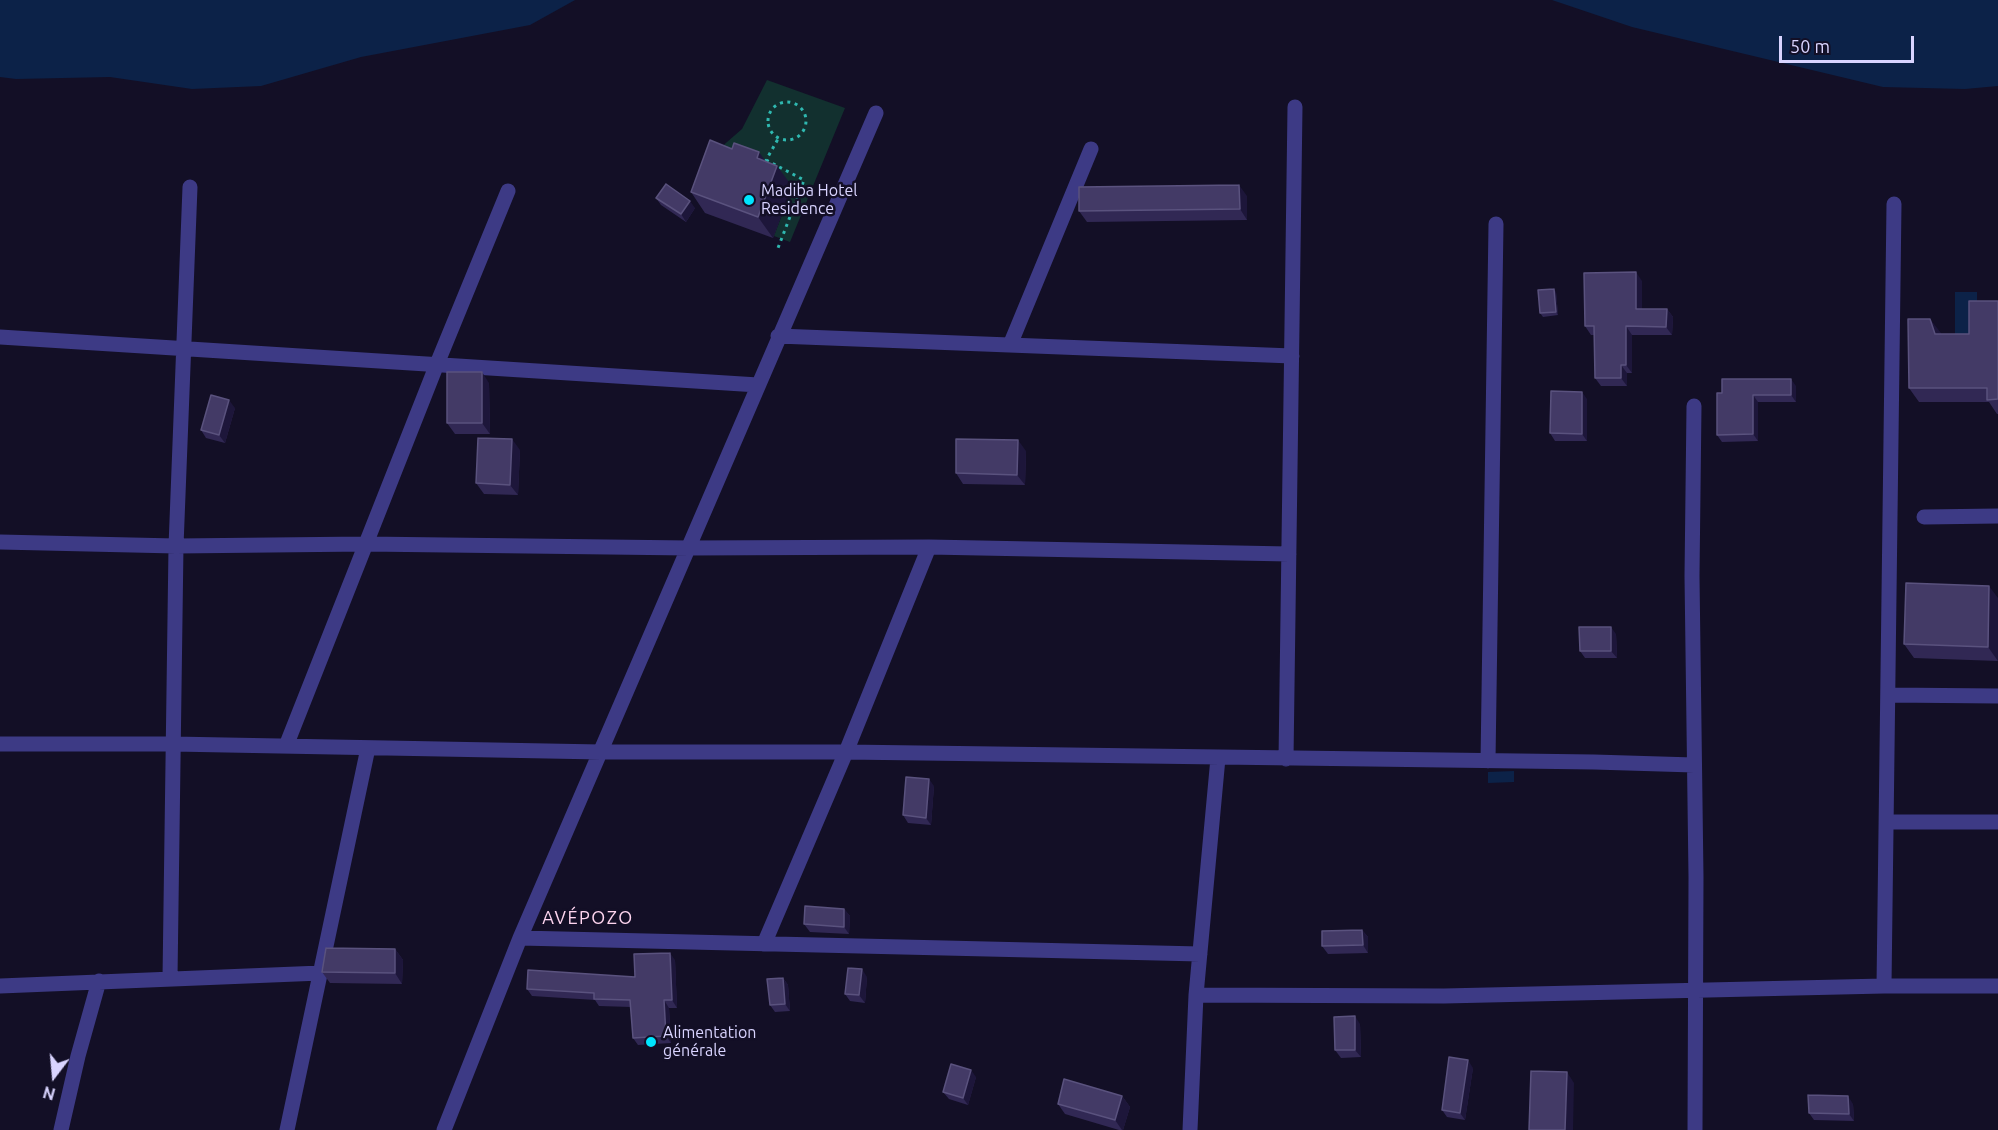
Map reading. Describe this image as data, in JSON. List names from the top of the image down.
{
  "districts": ["AVÉPOZO"],
  "places": ["Madiba Hotel Residence", "Alimentation générale"],
  "scale_bar": "50 m",
  "north": "bottom"
}
